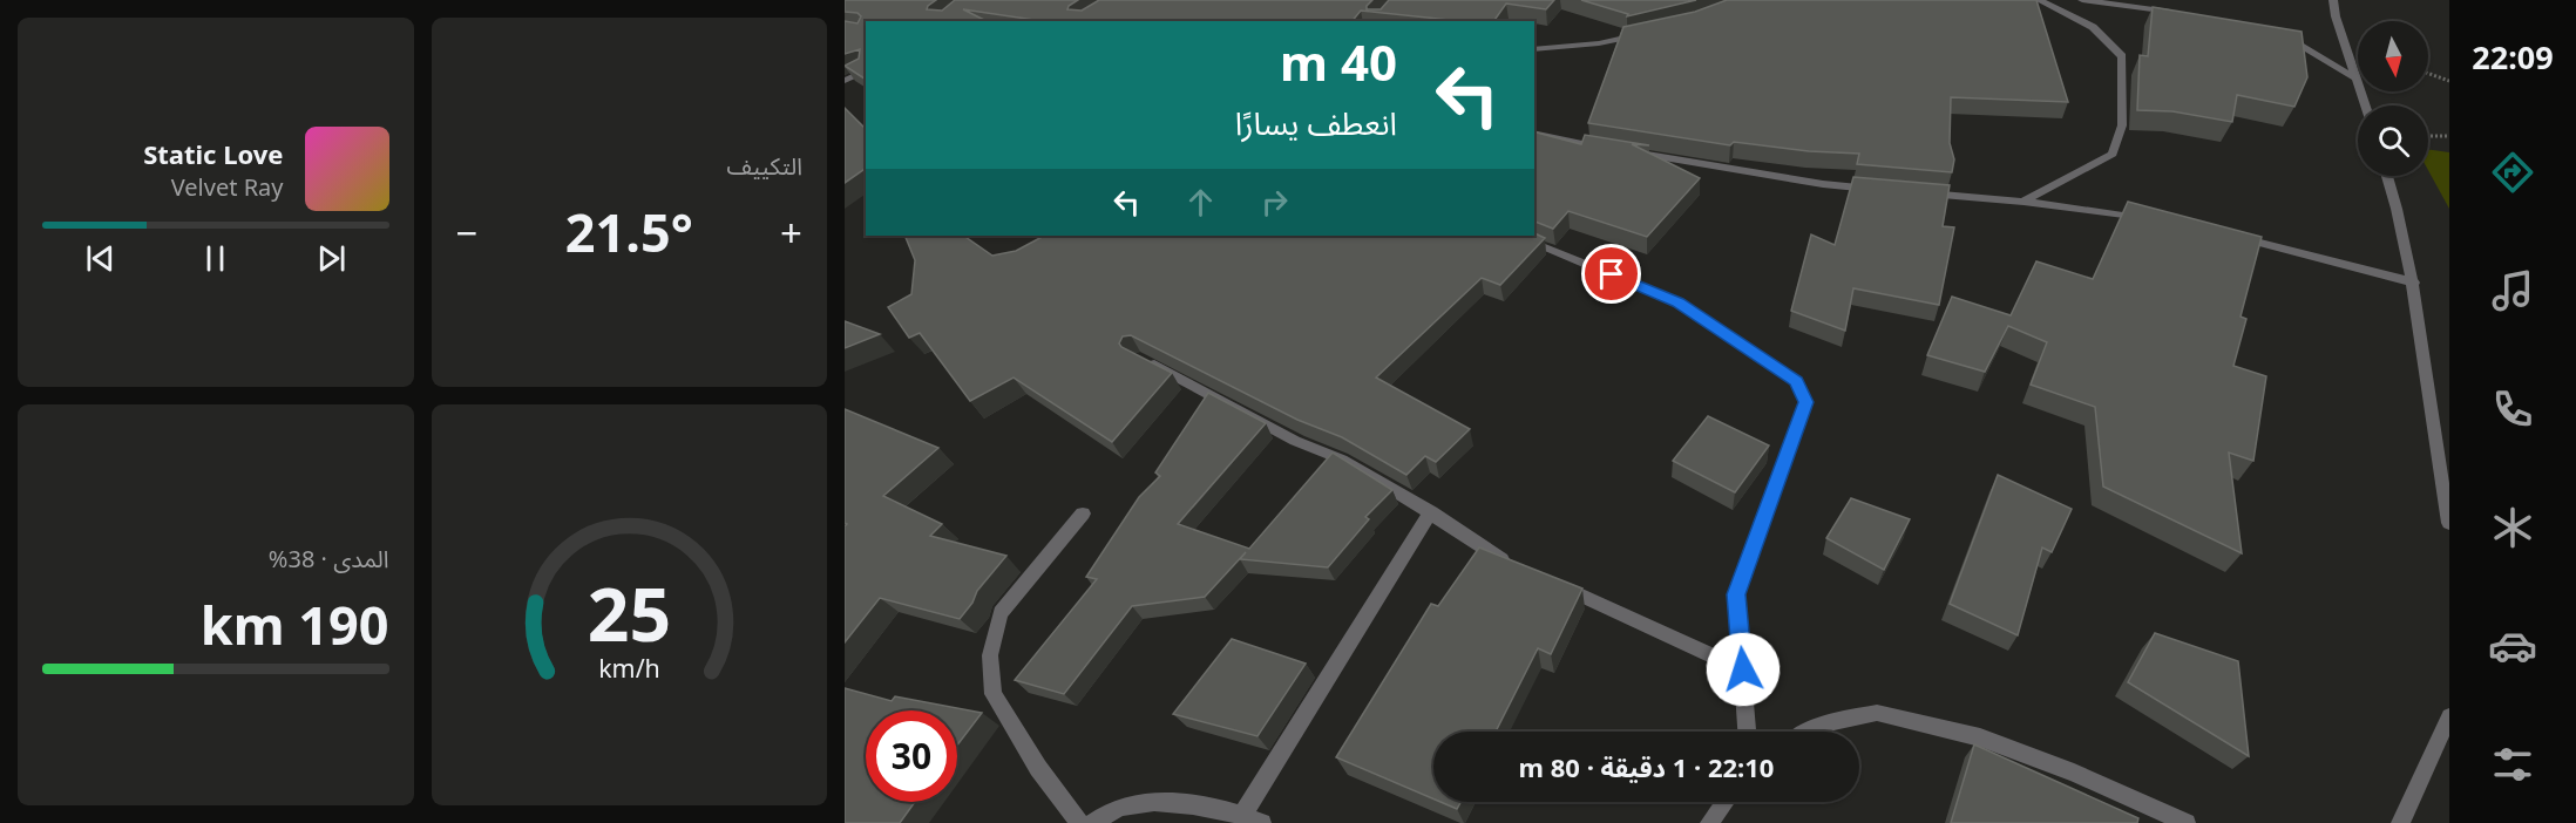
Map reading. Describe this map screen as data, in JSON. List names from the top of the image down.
{
  "north": "bottom",
  "page": {
    "tabs": "22:09",
    "tile": [
      "التكييف",
      ["المدى · 38%", "190 km"]
    ],
    "turn": ["40 m", "انعطف يسارًا"],
    "song": ["Static Love", "Velvet Ray"],
    "heat": ["−", "21.5°", "+"],
    "limit": "30",
    "trip": "22:10 · 1 دقيقة · 80 m",
    "gauge": ["25", "km/h"]
  }
}
